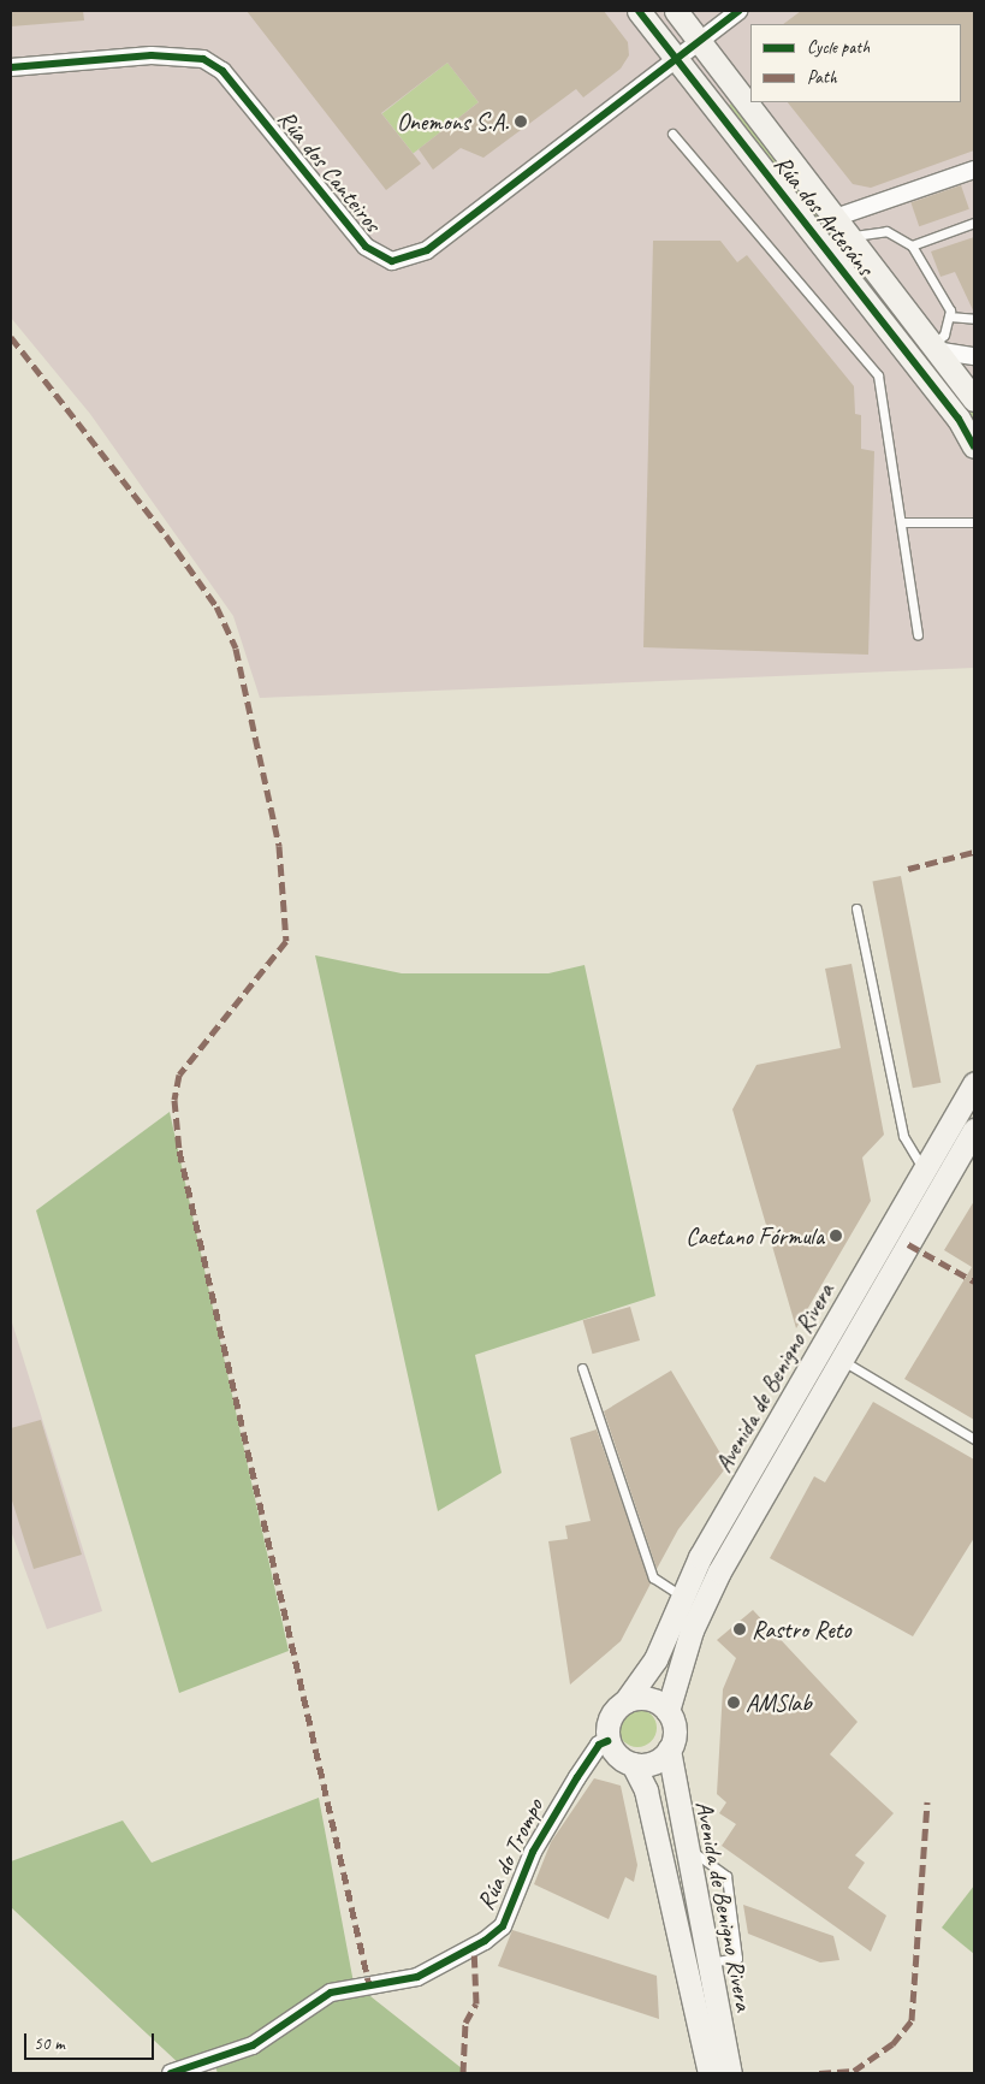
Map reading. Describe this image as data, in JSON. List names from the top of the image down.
{
  "streets": {
    "main road": ["Rúa dos Artesáns", "Avenida de Benigno Rivera"],
    "street": ["Rúa dos Canteiros", "Rúa do Trompo"]
  },
  "crossings": [
    ["Rúa dos Canteiros", "Rúa dos Artesáns"],
    ["Avenida de Benigno Rivera", "Rúa do Trompo"]
  ],
  "places": [
    "Onemons S.A.",
    "Caetano Fórmula",
    "Rastro Reto",
    "AMSlab"
  ],
  "legend": ["Cycle path", "Path"],
  "scale_bar": "50 m"
}
